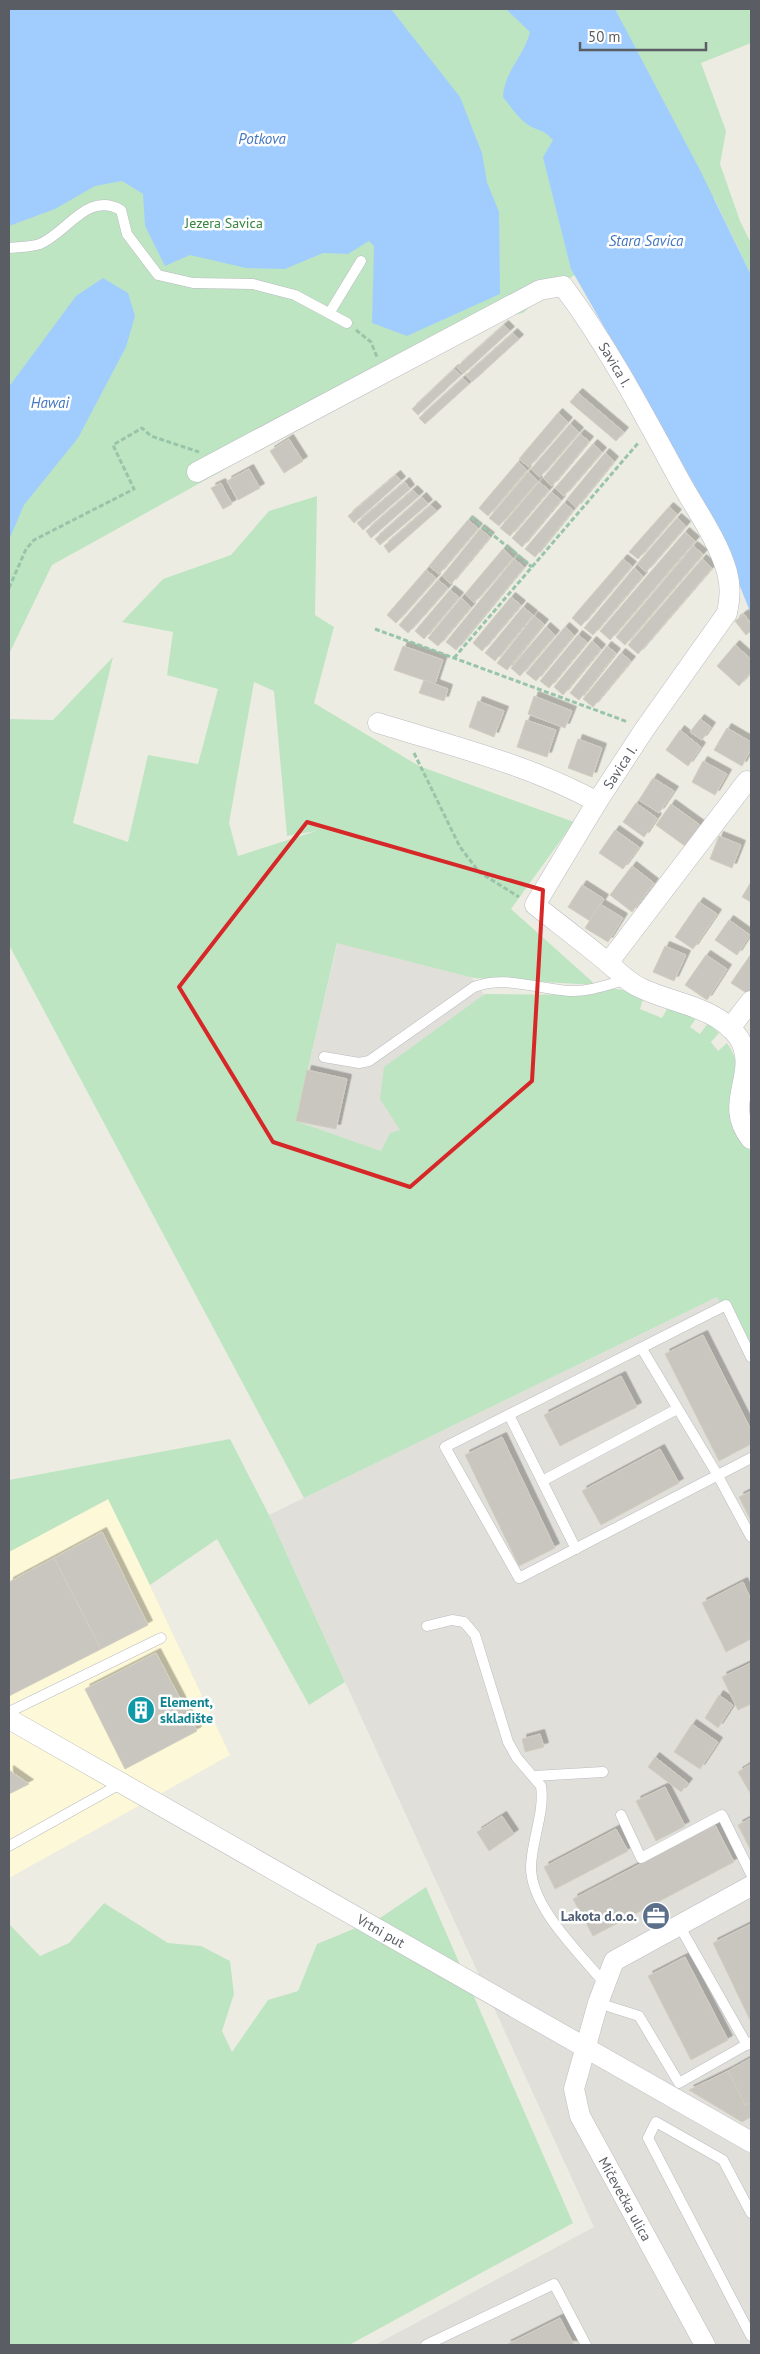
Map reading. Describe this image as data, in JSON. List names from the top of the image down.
{
  "streets": {
    "street": ["Savica I.", "Vrtni put", "Mičevečka ulica"]
  },
  "crossings": [
    ["Vrtni put", "Mičevečka ulica"]
  ],
  "water": ["Potkova", "Stara Savica", "Hawai"],
  "parks": ["Jezera Savica"],
  "places": {
    "building": ["Element, skladište"],
    "office": ["Lakota d.o.o."]
  },
  "scale_bar": "50 m"
}
